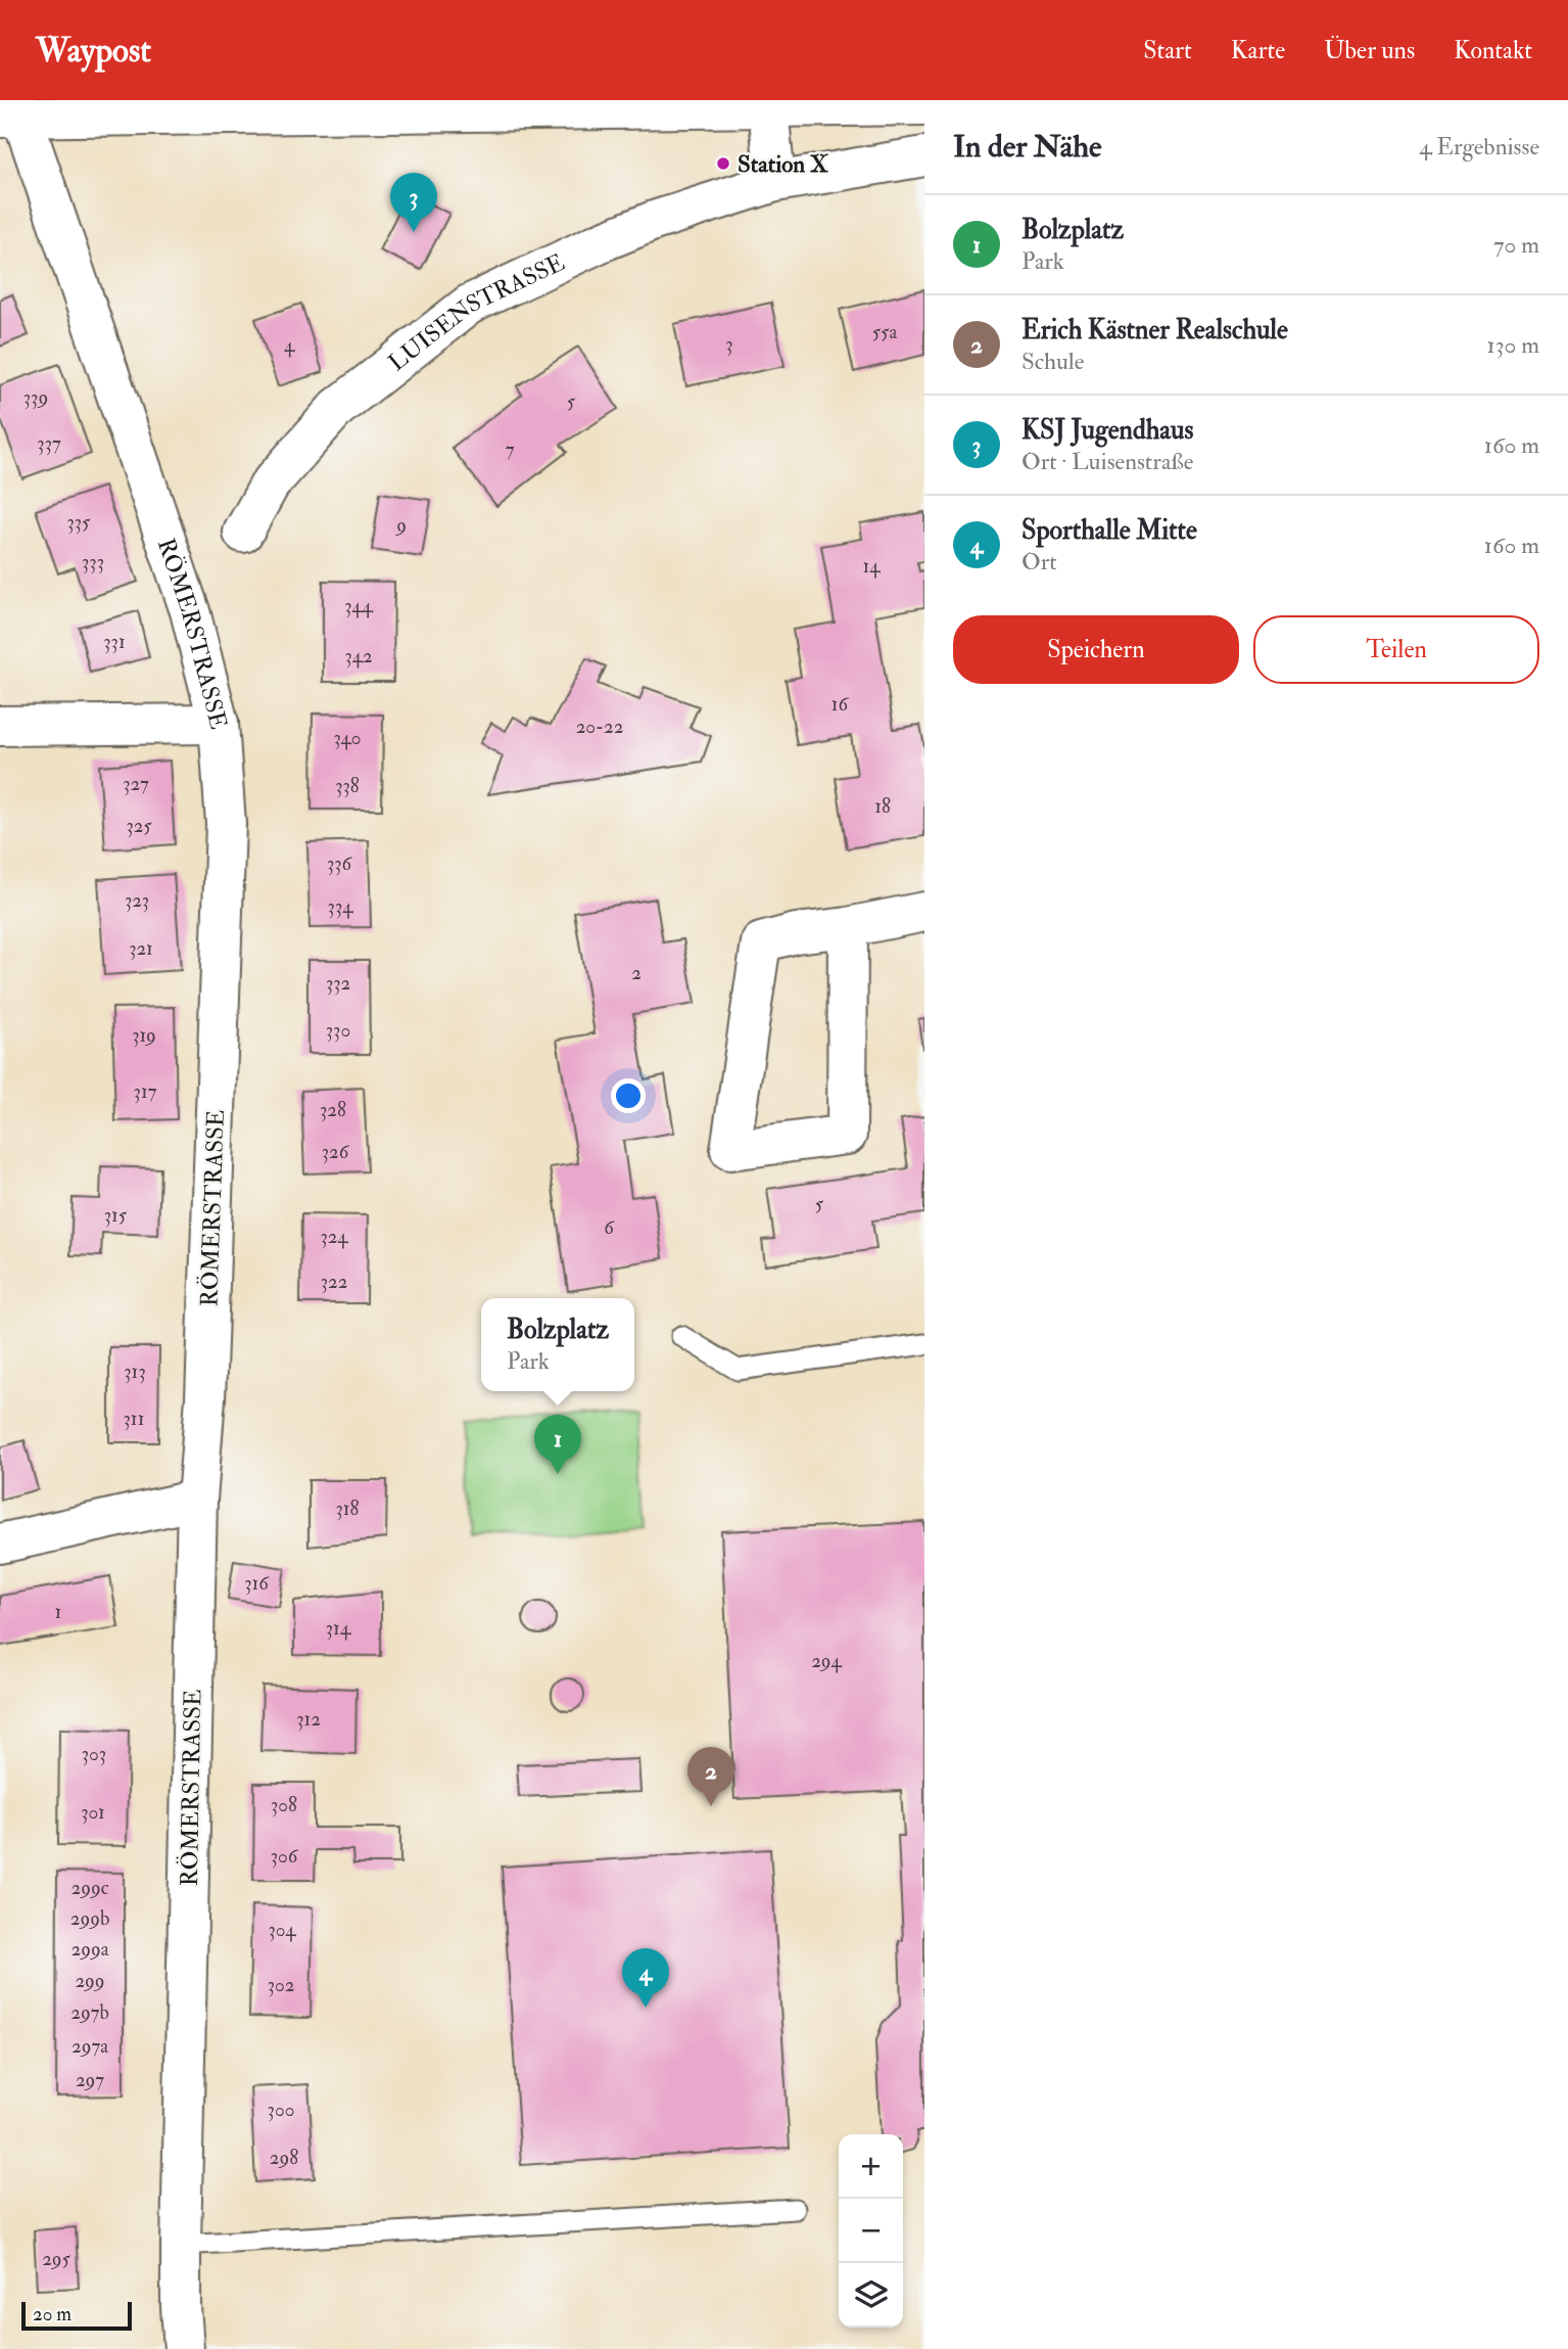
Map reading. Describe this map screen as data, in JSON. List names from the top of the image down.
{
  "streets": {
    "street": ["LUISENSTRASSE", "RÖMERSTRASSE"]
  },
  "places": ["Station X"],
  "house_numbers": [
    "55a",
    "3",
    "4",
    "339",
    "5",
    "337",
    "7",
    "335",
    "9",
    "333",
    "14",
    "344",
    "331",
    "342",
    "16",
    "20-22",
    "340",
    "327",
    "338",
    "18",
    "325",
    "336",
    "323",
    "334",
    "321",
    "2",
    "332",
    "330",
    "319",
    "317",
    "328",
    "326",
    "5",
    "315",
    "6",
    "324",
    "322",
    "313",
    "311",
    "318",
    "316",
    "1",
    "314",
    "294",
    "312",
    "303",
    "308",
    "301",
    "306",
    "299c",
    "299b",
    "304",
    "299a",
    "299",
    "302",
    "297b",
    "297a",
    "297",
    "300",
    "298",
    "295"
  ],
  "scale_bar": "20 m",
  "page": {
    "header": "Waypost",
    "nav": [
      "Start",
      "Karte",
      "Über uns",
      "Kontakt"
    ],
    "heading": ["In der Nähe", "4 Ergebnisse"],
    "pins": [
      "3",
      "1",
      "2",
      "4"
    ],
    "list": [
      {
        "mark": "1",
        "name": "Bolzplatz",
        "note": "Park",
        "value": "70 m"
      },
      {
        "mark": "2",
        "name": "Erich Kästner Realschule",
        "note": "Schule",
        "value": "130 m"
      },
      {
        "mark": "3",
        "name": "KSJ Jugendhaus",
        "note": "Ort · Luisenstraße",
        "value": "160 m"
      },
      {
        "mark": "4",
        "name": "Sporthalle Mitte",
        "note": "Ort",
        "value": "160 m"
      }
    ],
    "buttons": ["Speichern", "Teilen"],
    "popup": ["Bolzplatz", "Park"],
    "map_buttons": ["+", "−"],
    "scale": "20 m"
  }
}
